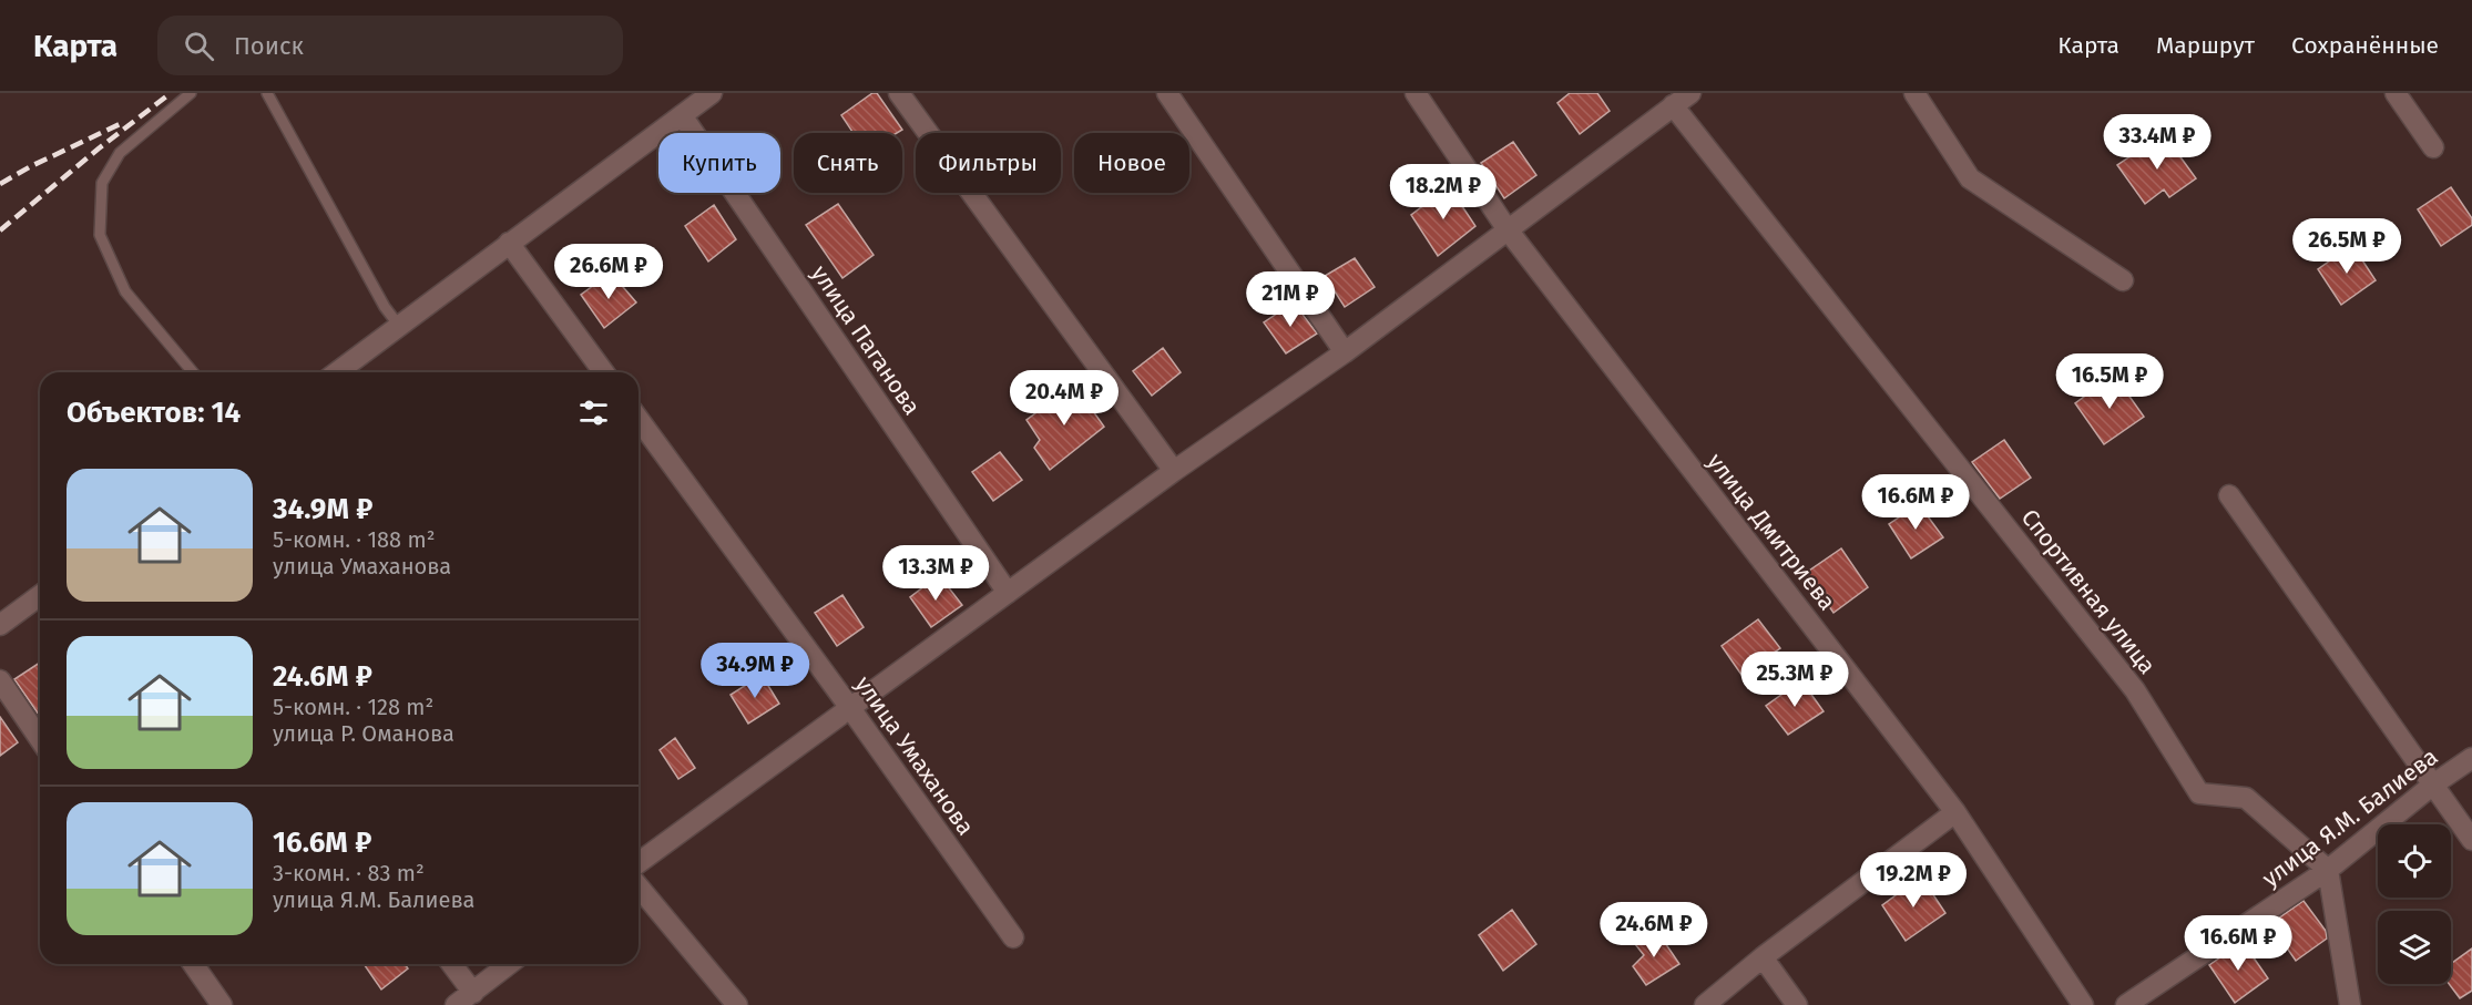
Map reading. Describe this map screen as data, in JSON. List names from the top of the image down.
{
  "streets": {
    "street": [
      "улица Паганова",
      "улица Дмитриева",
      "Спортивная улица",
      "улица Умаханова",
      "улица Я.М. Балиева"
    ]
  },
  "crossings": [
    ["Спортивная улица", "улица Я.М. Балиева"]
  ],
  "page": {
    "header": "Карта",
    "search": "Поиск",
    "nav": ["Карта", "Маршрут", "Сохранённые"],
    "price": [
      "33.4M ₽",
      "18.2M ₽",
      "26.5M ₽",
      "26.6M ₽",
      "21M ₽",
      "16.5M ₽",
      "20.4M ₽",
      "16.6M ₽",
      "13.3M ₽",
      "34.9M ₽",
      "25.3M ₽",
      "19.2M ₽",
      "24.6M ₽",
      "16.6M ₽"
    ],
    "chip": [
      "Купить",
      "Снять",
      "Фильтры",
      "Новое"
    ],
    "heading": "Объектов: 14",
    "list": [
      {
        "name": "34.9M ₽",
        "note": "5-комн. · 188 m² · улица Умаханова"
      },
      {
        "name": "24.6M ₽",
        "note": "5-комн. · 128 m² · улица Р. Оманова"
      },
      {
        "name": "16.6M ₽",
        "note": "3-комн. · 83 m² · улица Я.М. Балиева"
      }
    ]
  }
}
